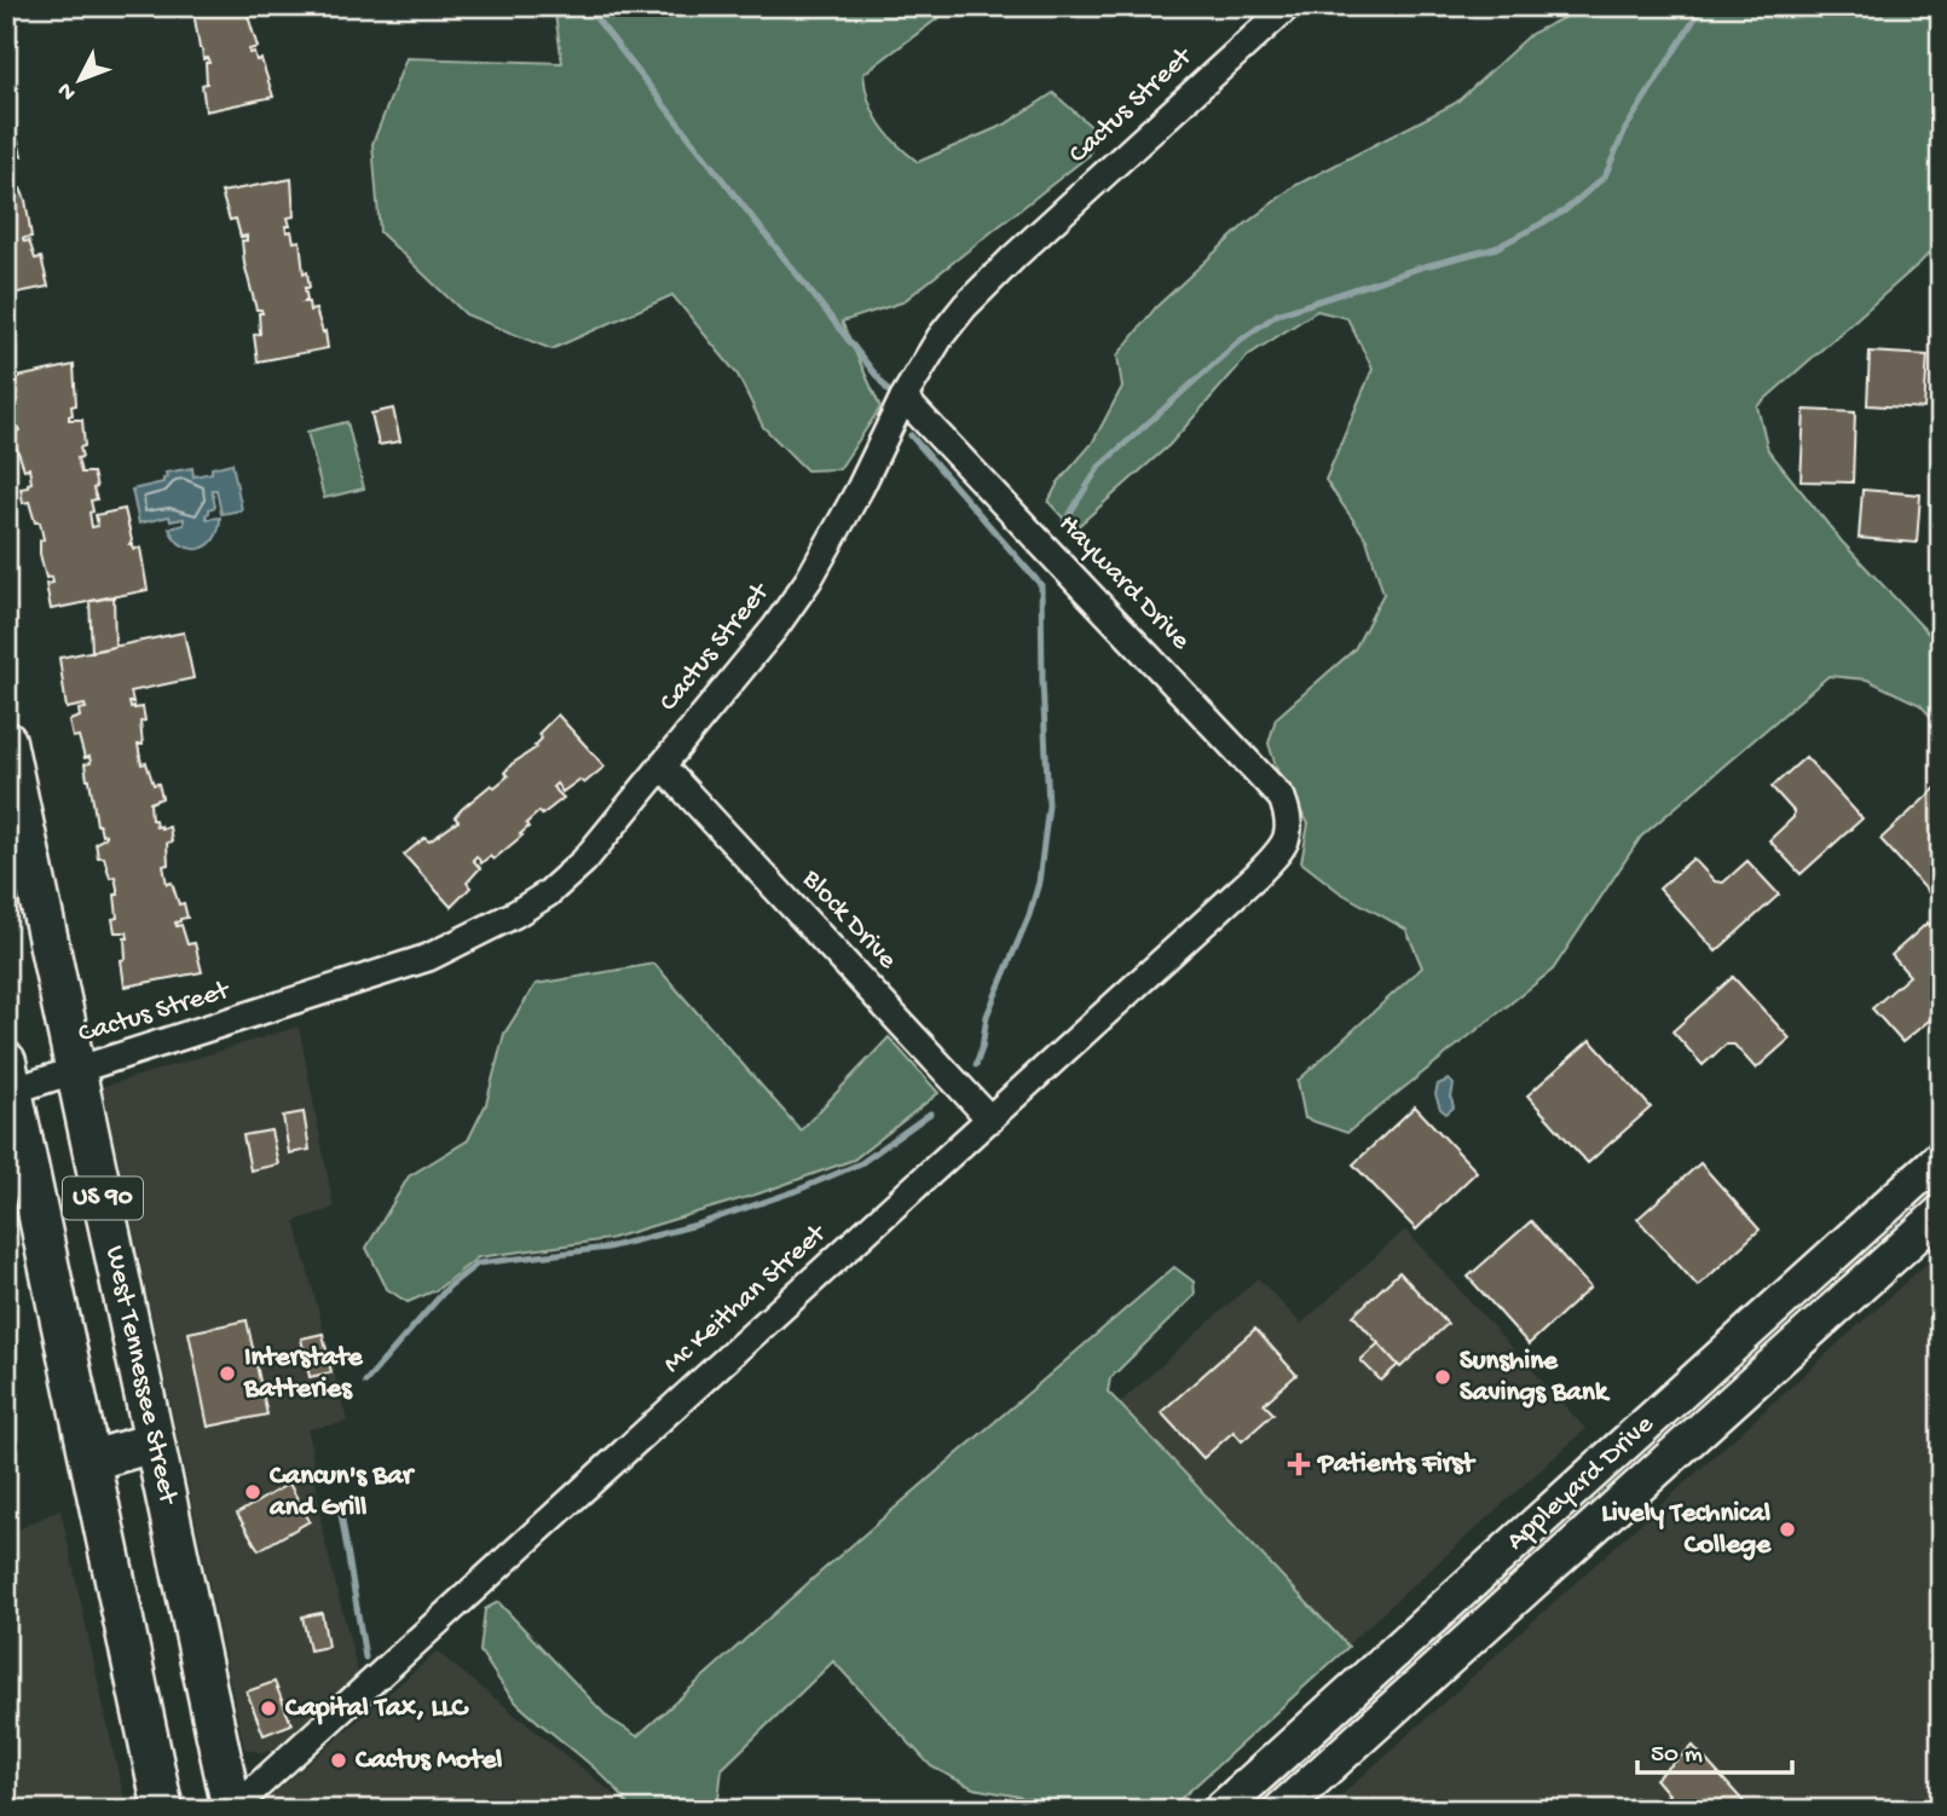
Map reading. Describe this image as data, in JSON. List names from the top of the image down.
{
  "streets": {
    "main road": ["US 90", "West Tennessee Street", "Appleyard Drive"],
    "street": [
      "Cactus Street",
      "Hayward Drive",
      "Block Drive",
      "Mc Keithan Street"
    ]
  },
  "crossings": [
    ["Cactus Street", "Hayward Drive"],
    ["Cactus Street", "Block Drive"],
    ["Cactus Street", "US 90"],
    ["Cactus Street", "West Tennessee Street"],
    ["Hayward Drive", "Mc Keithan Street"],
    ["Block Drive", "Mc Keithan Street"],
    ["Mc Keithan Street", "West Tennessee Street"]
  ],
  "places": {
    "other": [
      "Interstate Batteries",
      "Sunshine Savings Bank",
      "Cancun's Bar and Grill",
      "Lively Technical College",
      "Capital Tax, LLC",
      "Cactus Motel"
    ],
    "health": ["Patients First"]
  },
  "scale_bar": "50 m",
  "north": "bottom left"
}
